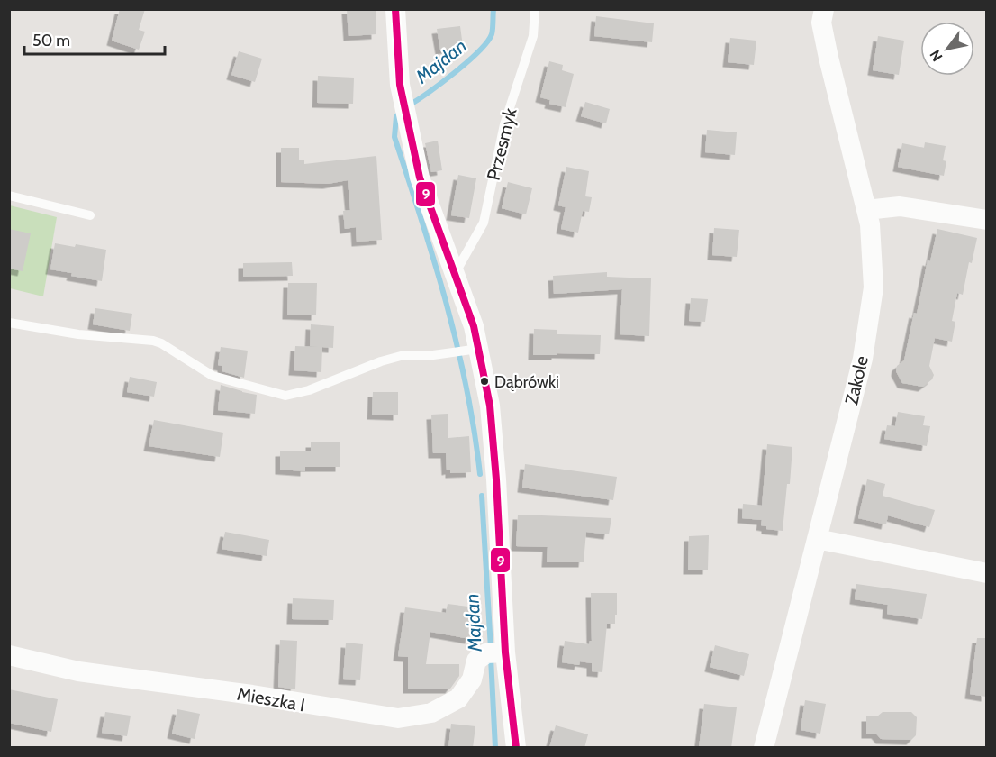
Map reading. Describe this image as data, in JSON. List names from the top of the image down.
{
  "streets": {
    "street": ["Zakole", "Mieszka I"],
    "lane": ["Przesmyk"]
  },
  "water": ["Majdan"],
  "places": ["Dąbrówki"],
  "lines": ["transit line 9"],
  "scale_bar": "50 m",
  "north": "bottom left"
}
